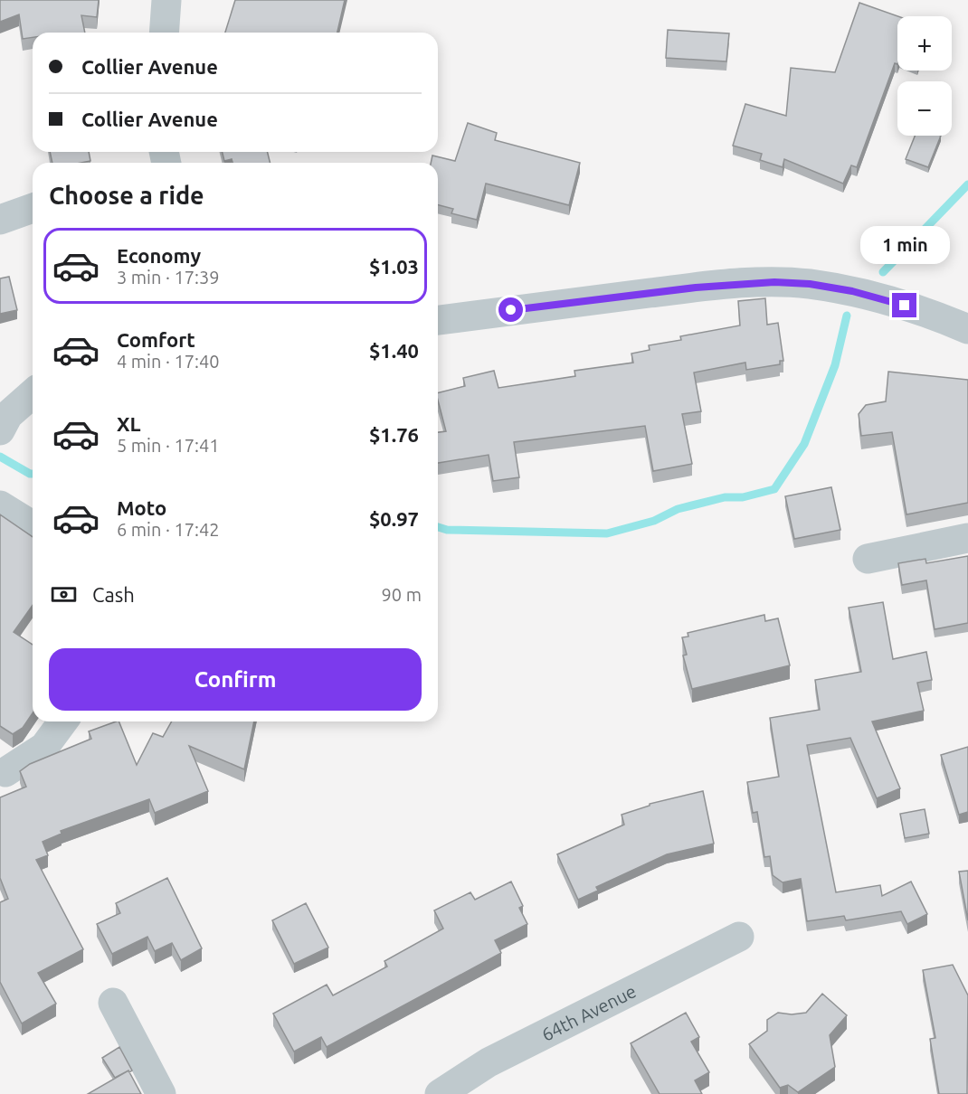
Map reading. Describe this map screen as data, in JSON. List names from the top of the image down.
{
  "streets": {
    "street": ["64th Avenue"]
  },
  "page": {
    "map_buttons": ["+", "−"],
    "banner": ["Collier Avenue", "Collier Avenue"],
    "heading": "Choose a ride",
    "bubble": "1 min",
    "list": [
      {
        "name": "Economy",
        "note": "3 min · 17:39",
        "value": "$1.03"
      },
      {
        "name": "Comfort",
        "note": "4 min · 17:40",
        "value": "$1.40"
      },
      {
        "name": "XL",
        "note": "5 min · 17:41",
        "value": "$1.76"
      },
      {
        "name": "Moto",
        "note": "6 min · 17:42",
        "value": "$0.97"
      }
    ],
    "pay": ["Cash", "90 m"],
    "buttons": "Confirm"
  }
}
